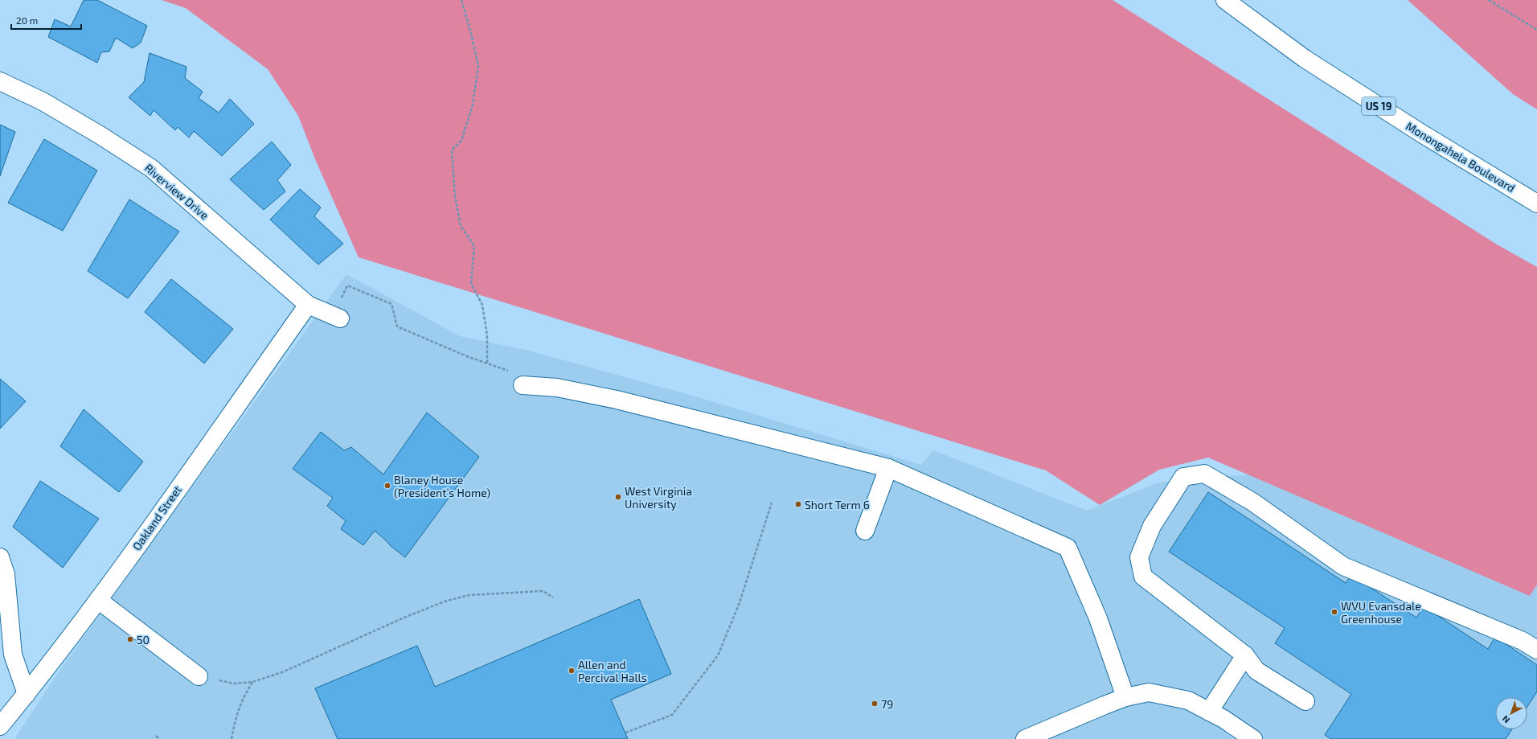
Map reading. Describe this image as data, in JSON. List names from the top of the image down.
{
  "streets": {
    "street": [
      "US 19",
      "Monongahela Boulevard",
      "Riverview Drive",
      "Oakland Street"
    ]
  },
  "crossings": [
    ["Riverview Drive", "Oakland Street"]
  ],
  "places": [
    "Blaney House (President’s Home)",
    "West Virginia University",
    "Short Term 6",
    "WVU Evansdale Greenhouse",
    "50",
    "Allen and Percival Halls",
    "79"
  ],
  "scale_bar": "20 m",
  "north": "bottom left"
}
